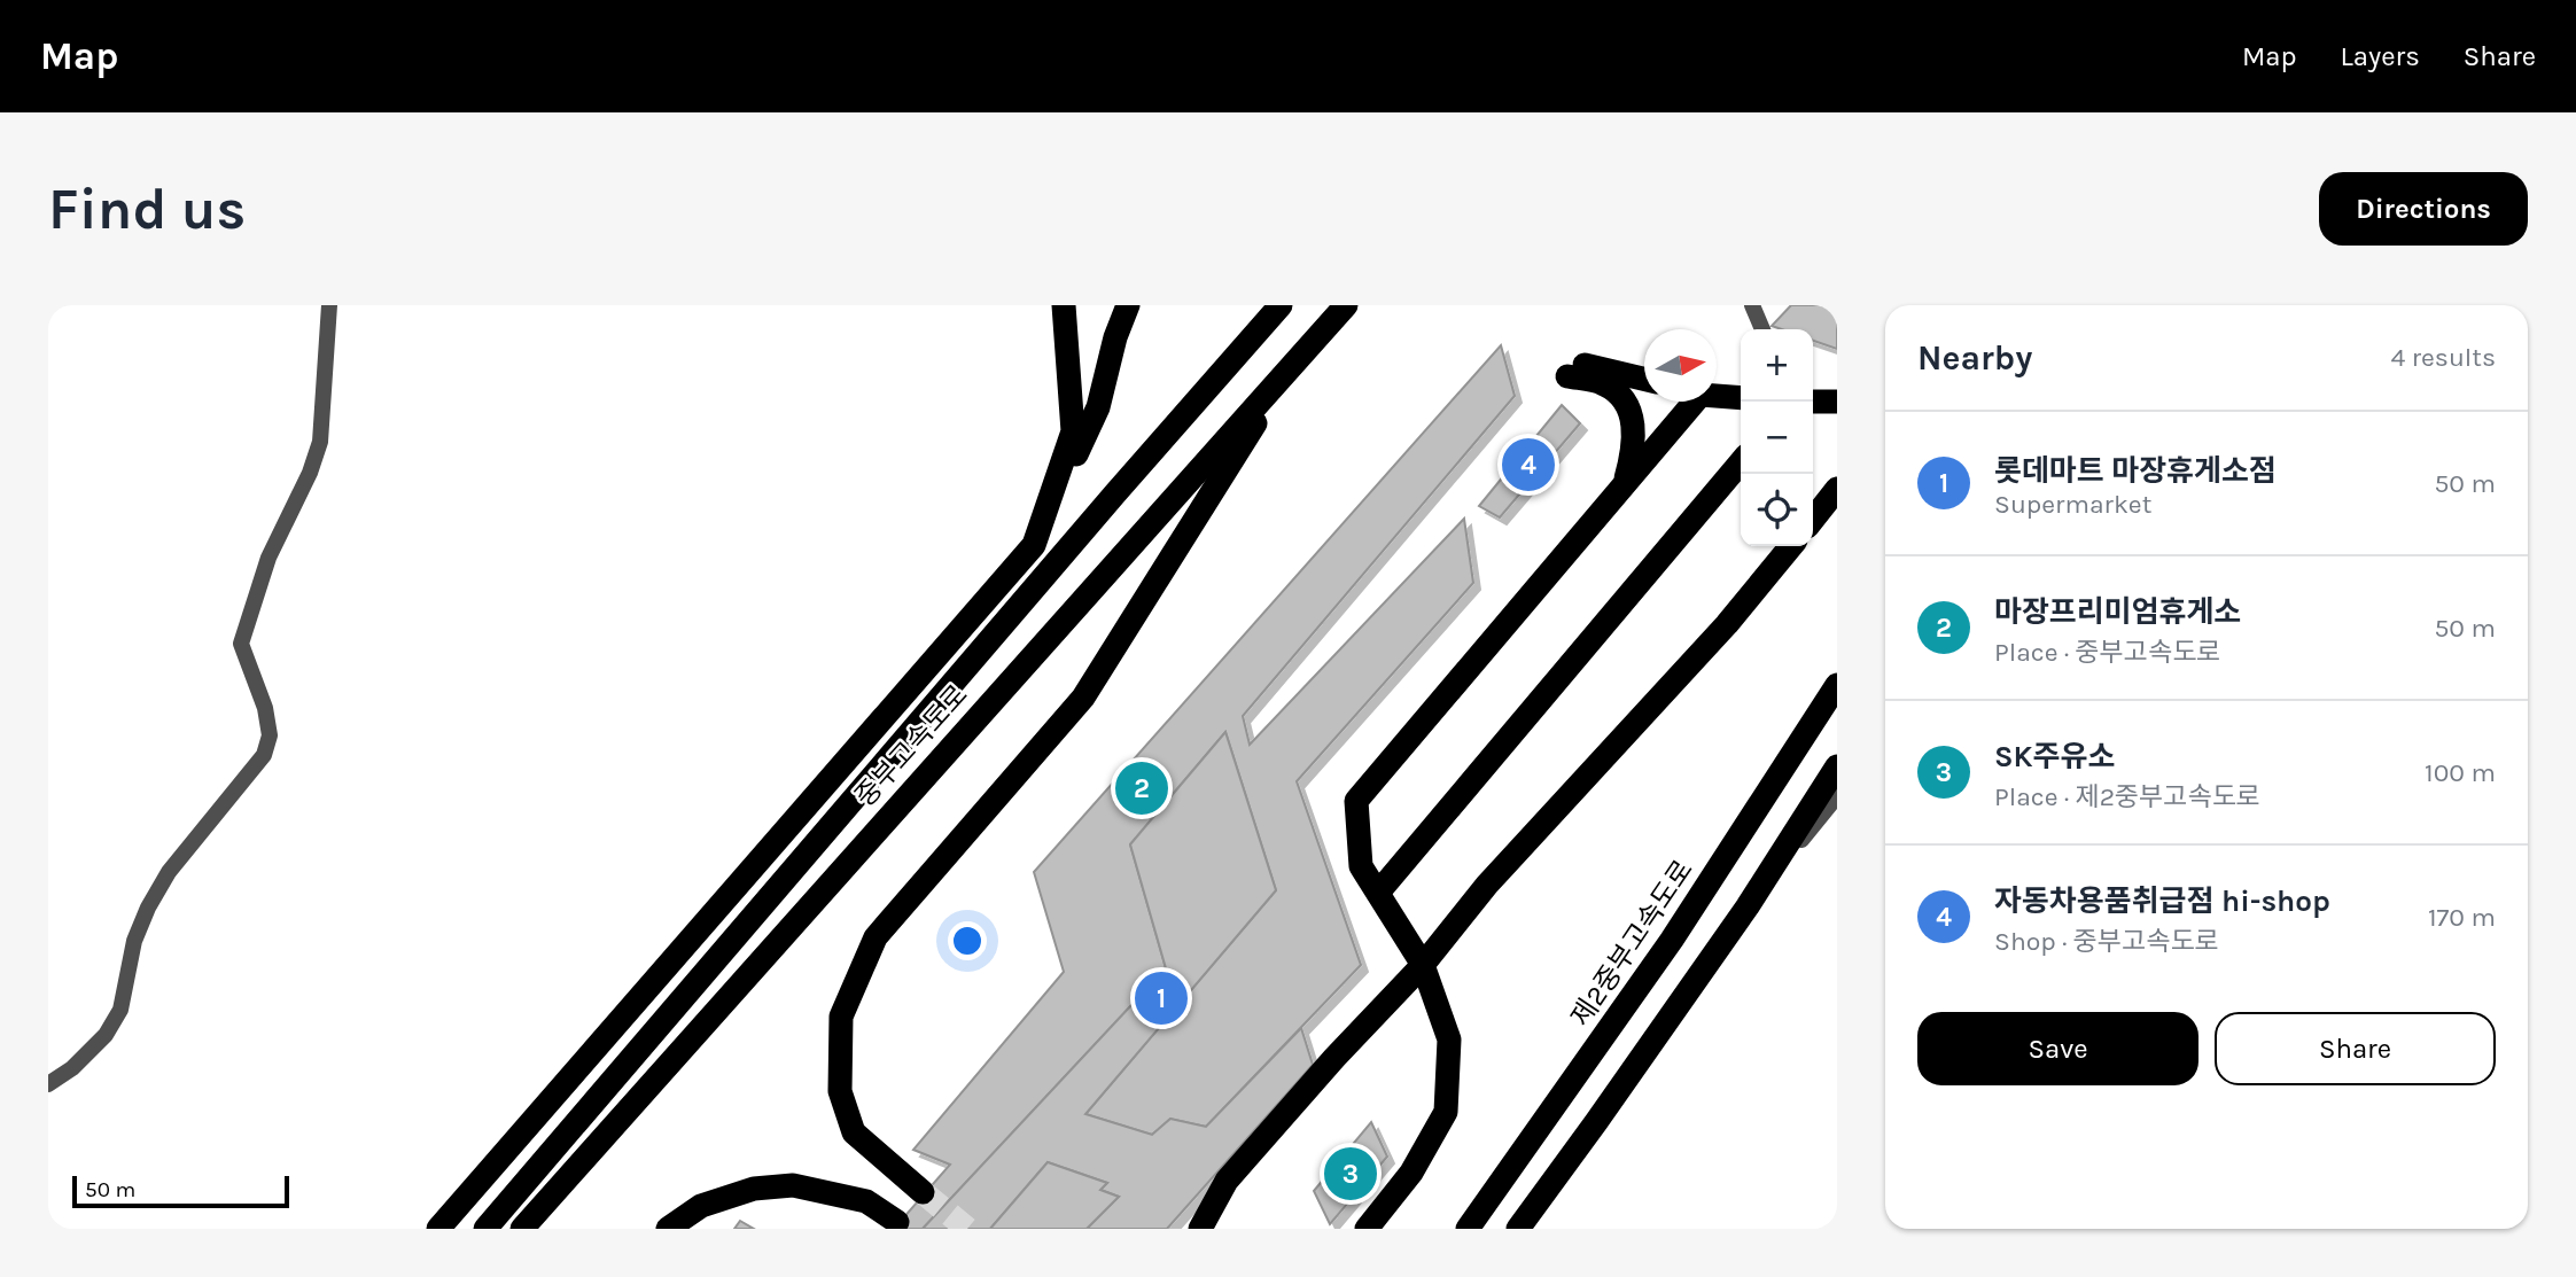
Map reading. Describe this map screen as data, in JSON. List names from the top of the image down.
{
  "streets": {
    "highway": ["중부고속도로", "제2중부고속도로"]
  },
  "scale_bar": "50 m",
  "north": "right",
  "page": {
    "header": "Map",
    "nav": ["Map", "Layers", "Share"],
    "buttons": [
      "Directions",
      ["Save", "Share"]
    ],
    "title": "Find us",
    "heading": ["Nearby", "4 results"],
    "map_buttons": ["+", "−"],
    "list": [
      {
        "mark": "1",
        "name": "롯데마트 마장휴게소점",
        "note": "Supermarket",
        "value": "50 m"
      },
      {
        "mark": "2",
        "name": "마장프리미엄휴게소",
        "note": "Place · 중부고속도로",
        "value": "50 m"
      },
      {
        "mark": "3",
        "name": "SK주유소",
        "note": "Place · 제2중부고속도로",
        "value": "100 m"
      },
      {
        "mark": "4",
        "name": "자동차용품취급점 hi-shop",
        "note": "Shop · 중부고속도로",
        "value": "170 m"
      }
    ],
    "pins": [
      "4",
      "2",
      "1",
      "3"
    ],
    "scale": "50 m"
  }
}
